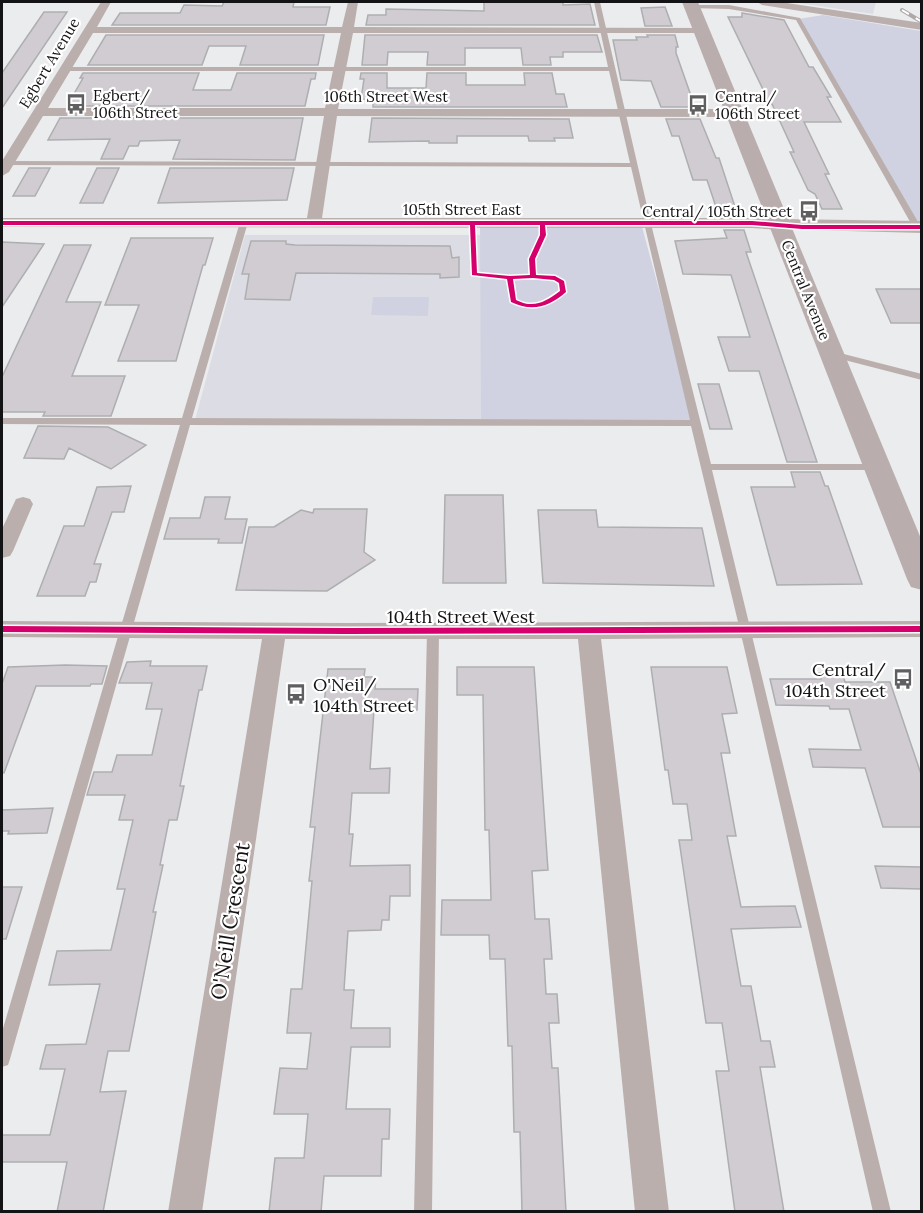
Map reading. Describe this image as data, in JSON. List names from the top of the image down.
{
  "streets": {
    "main road": ["Central Avenue"],
    "street": [
      "Egbert Avenue",
      "106th Street West",
      "105th Street East",
      "104th Street West",
      "O'Neill Crescent"
    ]
  },
  "crossings": [
    ["Egbert Avenue", "106th Street West"],
    ["106th Street West", "Central Avenue"],
    ["105th Street East", "Central Avenue"],
    ["104th Street West", "O'Neill Crescent"]
  ],
  "places": {
    "bus stop": [
      "Egbert/ 106th Street",
      "Central/ 106th Street",
      "Central/ 105th Street",
      "Central/ 104th Street",
      "O'Neil/ 104th Street"
    ]
  }
}
